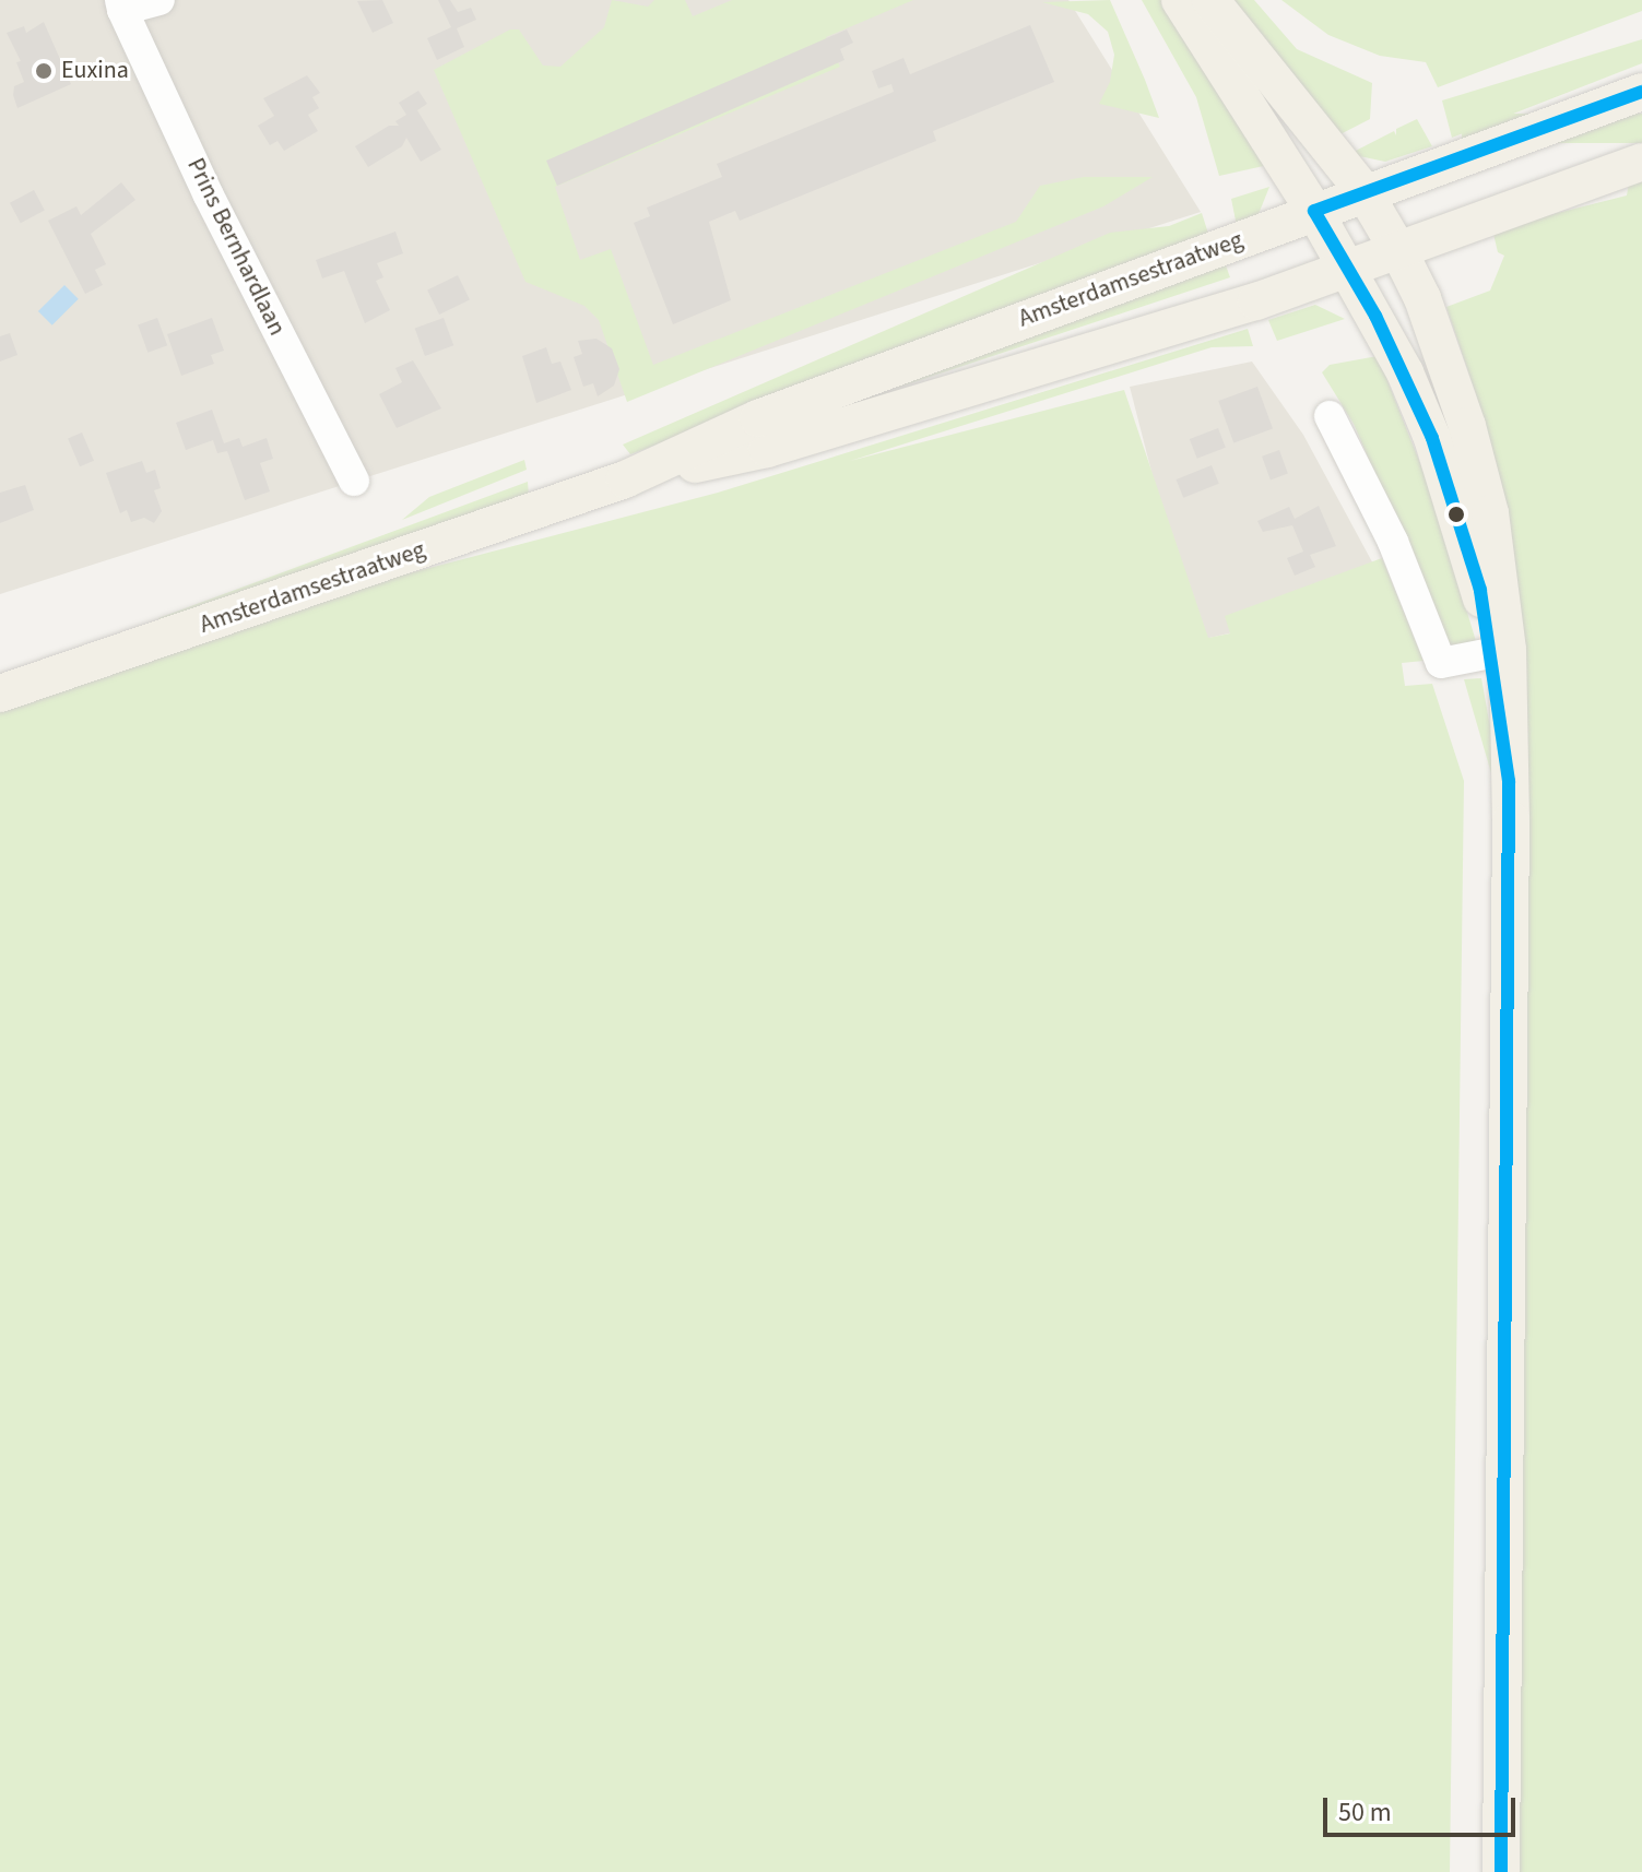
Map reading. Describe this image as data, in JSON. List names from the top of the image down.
{
  "streets": {
    "main road": ["Amsterdamsestraatweg"],
    "street": ["Prins Bernhardlaan"]
  },
  "places": ["Euxina"],
  "scale_bar": "50 m"
}
